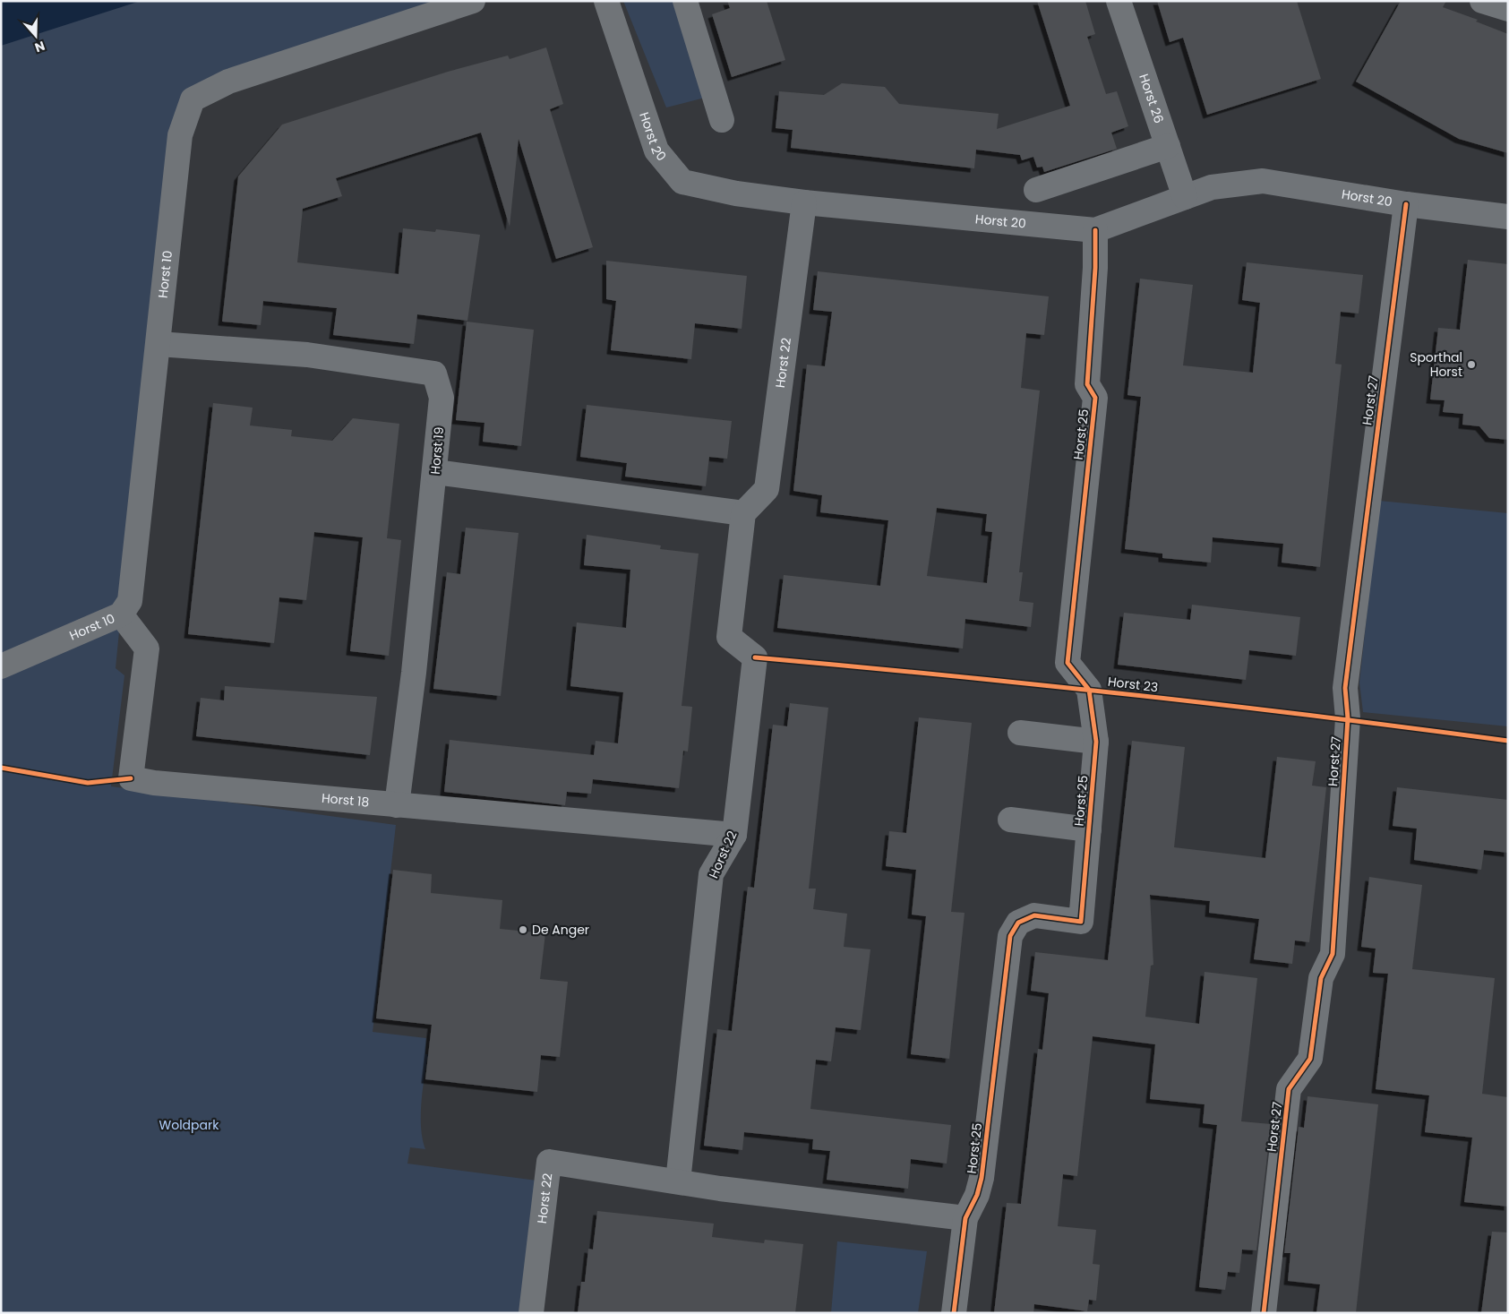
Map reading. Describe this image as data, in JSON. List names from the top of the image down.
{
  "streets": {
    "street": [
      "Horst 26",
      "Horst 20",
      "Horst 10",
      "Horst 22",
      "Horst 27",
      "Horst 25",
      "Horst 19",
      "Horst 18"
    ],
    "cycle path": ["Horst 23"]
  },
  "crossings": [
    ["Horst 26", "Horst 20"],
    ["Horst 20", "Horst 22"],
    ["Horst 20", "Horst 27"],
    ["Horst 20", "Horst 25"],
    ["Horst 10", "Horst 19"],
    ["Horst 10", "Horst 18"],
    ["Horst 22", "Horst 25"],
    ["Horst 22", "Horst 18"],
    ["Horst 19", "Horst 18"]
  ],
  "parks": ["Woldpark"],
  "places": ["Sporthal Horst", "De Anger"],
  "north": "bottom"
}
